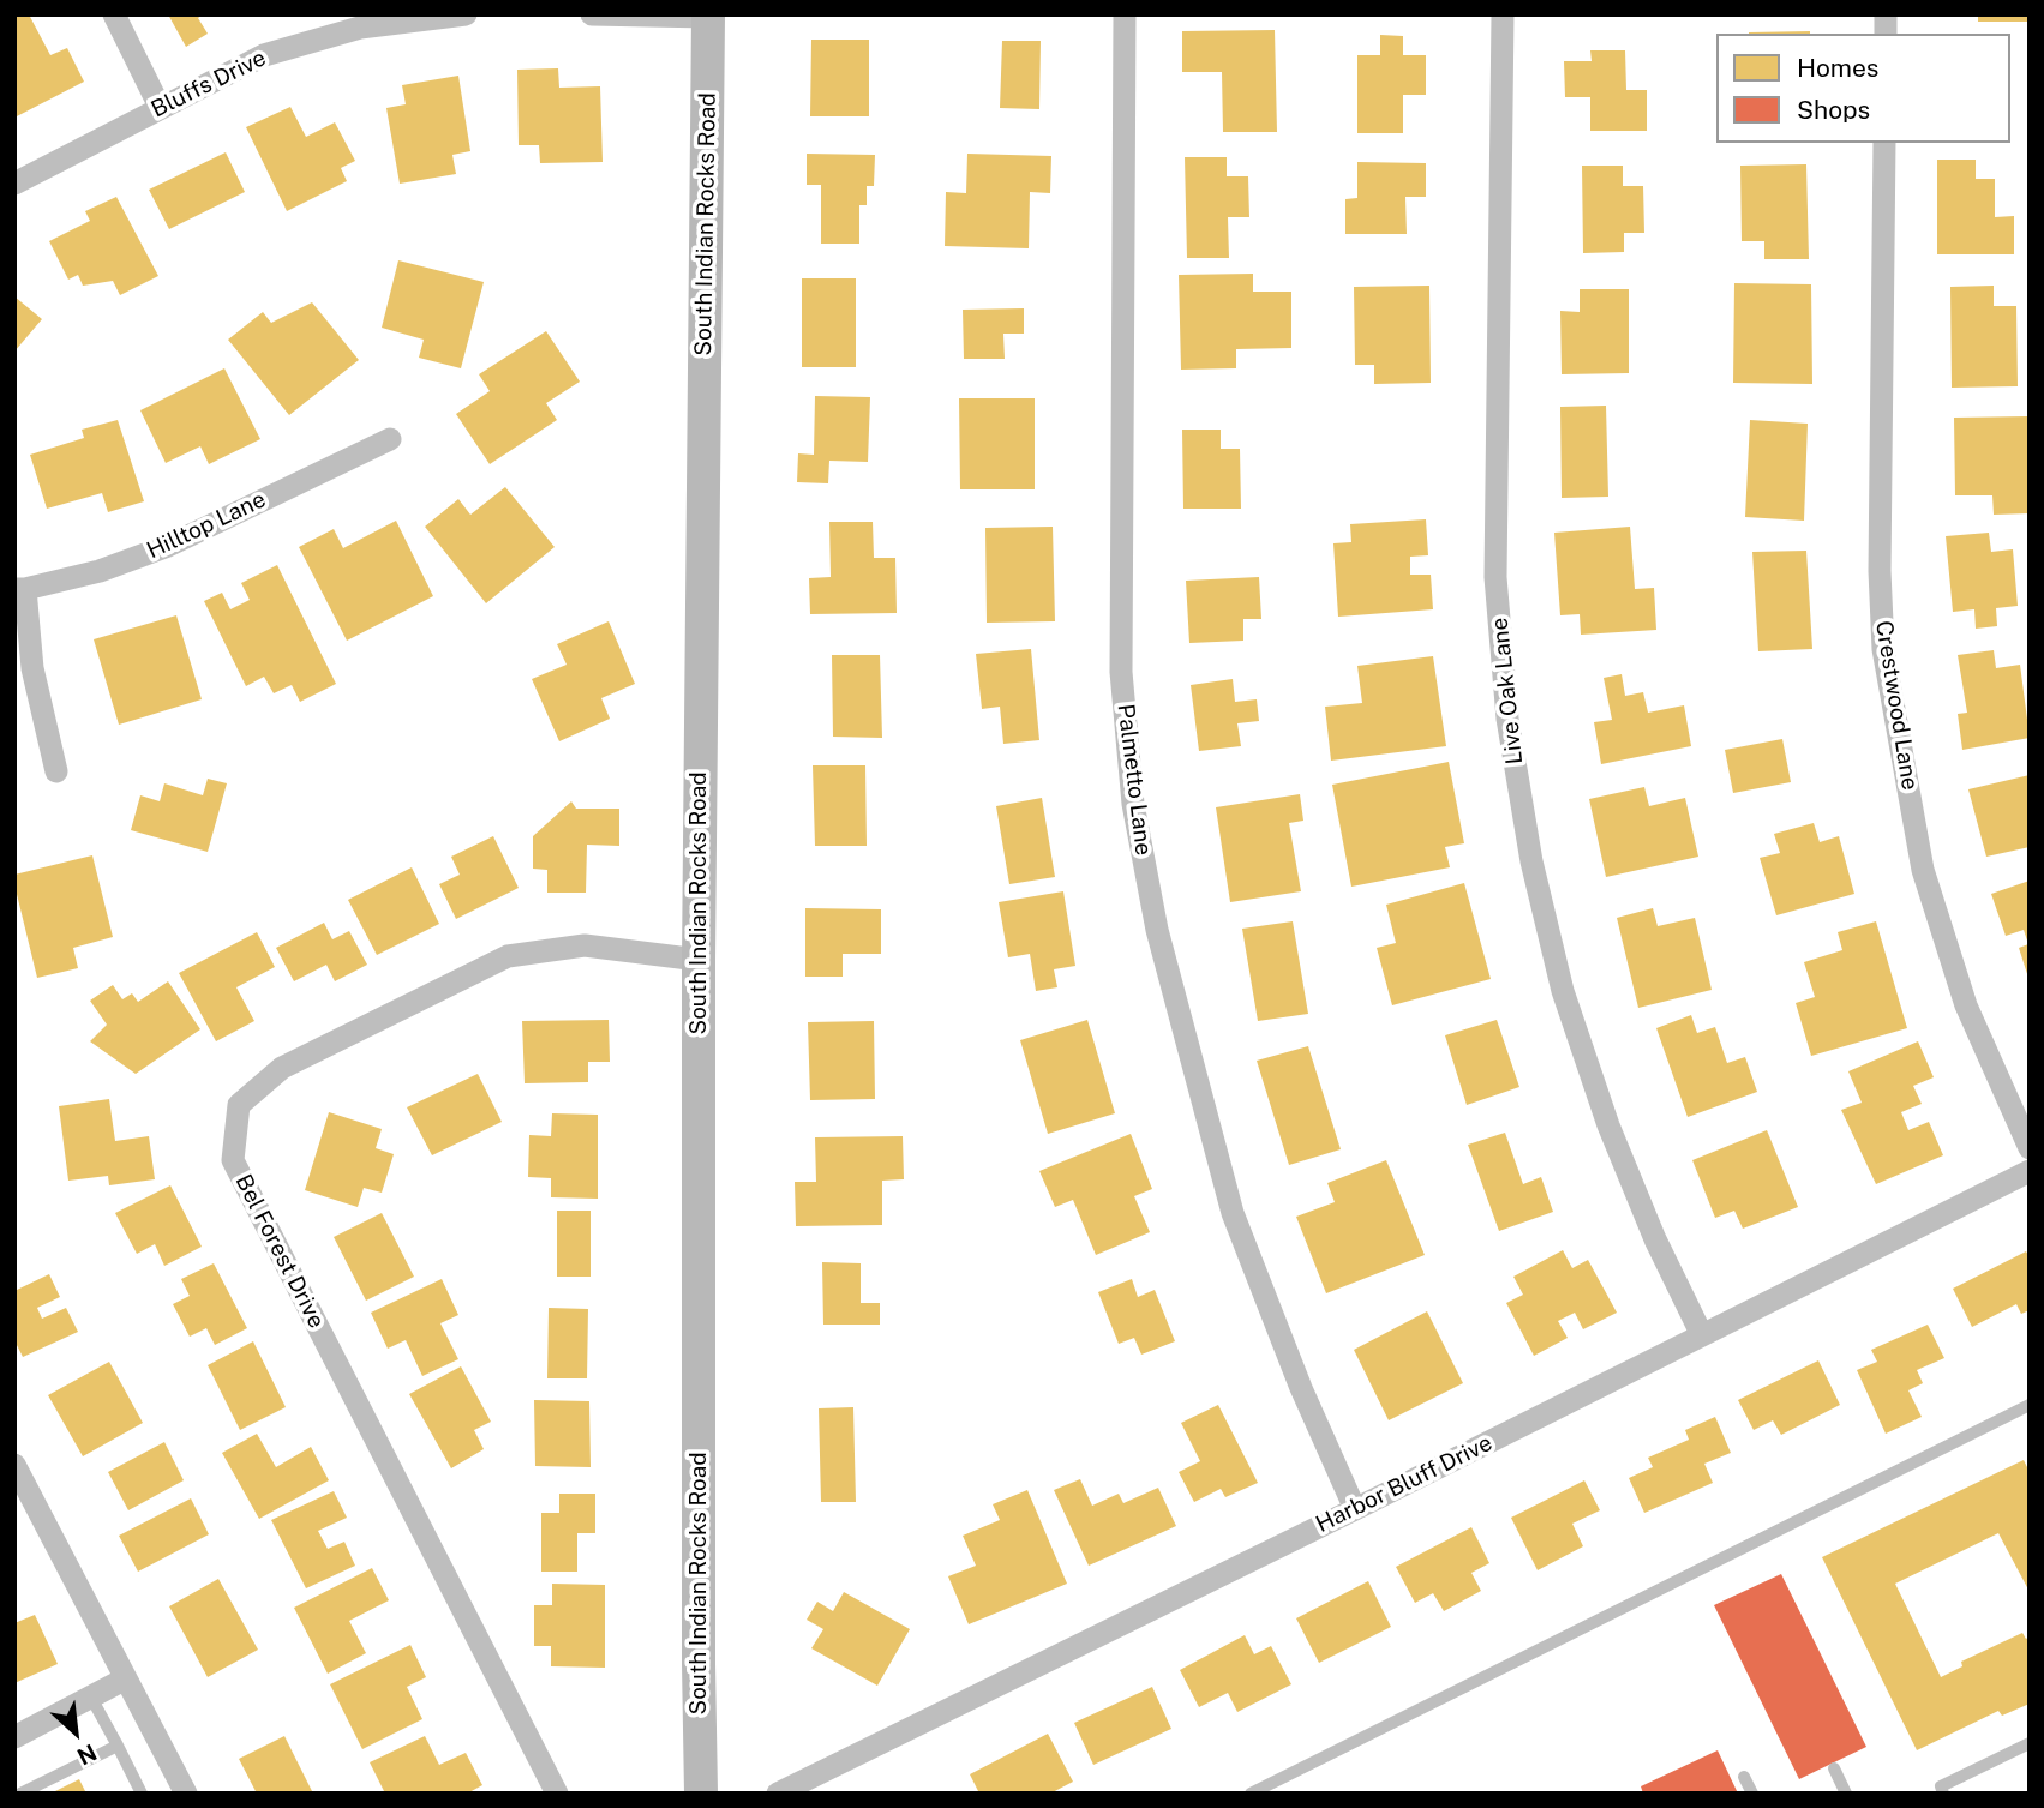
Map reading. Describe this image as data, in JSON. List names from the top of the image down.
{
  "streets": {
    "street": [
      "Bluffs Drive",
      "South Indian Rocks Road",
      "Hilltop Lane",
      "Live Oak Lane",
      "Crestwood Lane",
      "Palmetto Lane",
      "Bel Forest Drive",
      "Harbor Bluff Drive"
    ]
  },
  "crossings": [
    ["South Indian Rocks Road", "Bel Forest Drive"],
    ["Live Oak Lane", "Harbor Bluff Drive"],
    ["Palmetto Lane", "Harbor Bluff Drive"]
  ],
  "legend": ["Homes", "Shops"],
  "north": "bottom right"
}
